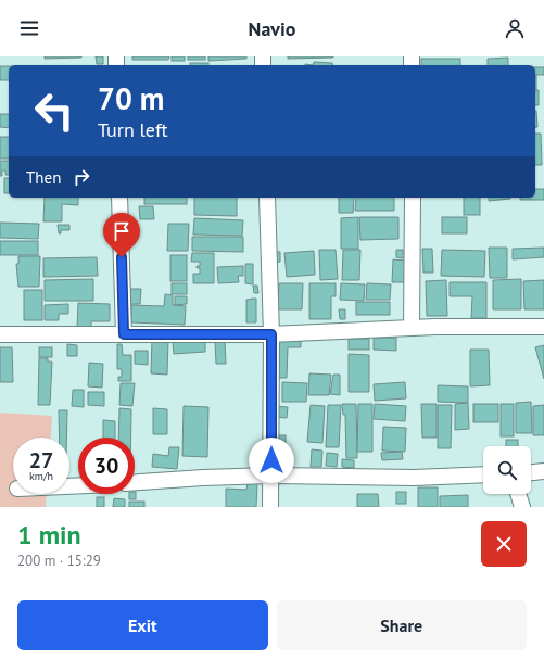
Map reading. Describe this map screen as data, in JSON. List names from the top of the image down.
{
  "page": {
    "header": "Navio",
    "turn": ["70 m", "Turn left"],
    "then": "Then",
    "speed": "27 km/h",
    "limit": "30",
    "heading": ["1 min", "200 m · 15:29"],
    "buttons": ["Exit", "Share"]
  }
}
